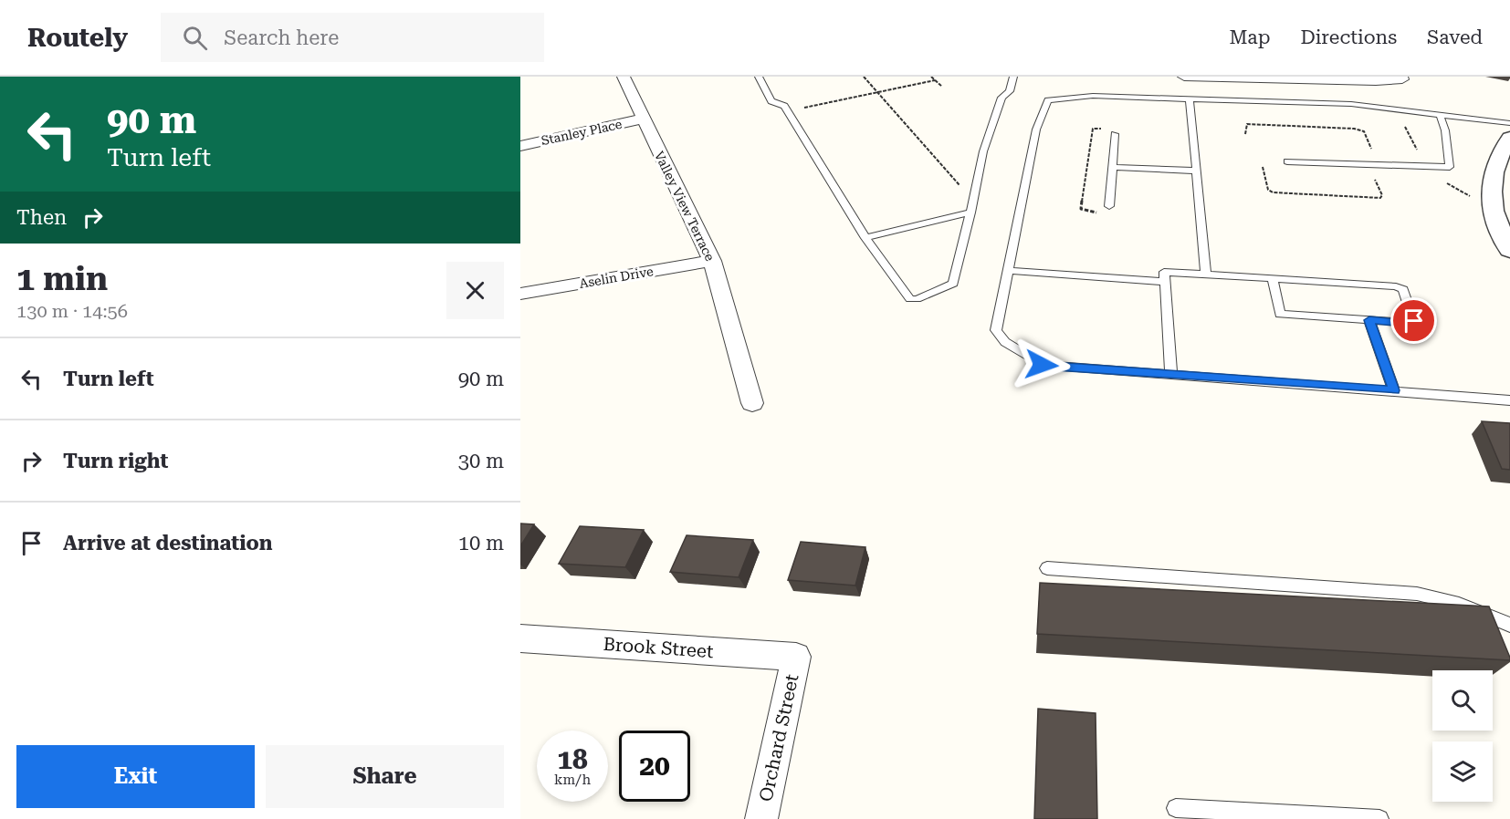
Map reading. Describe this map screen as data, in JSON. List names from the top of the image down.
{
  "streets": {
    "street": [
      "Stanley Place",
      "Valley View Terrace",
      "Aselin Drive",
      "Brook Street",
      "Orchard Street"
    ]
  },
  "crossings": [
    ["Stanley Place", "Valley View Terrace"],
    ["Valley View Terrace", "Aselin Drive"],
    ["Brook Street", "Orchard Street"]
  ],
  "page": {
    "header": "Routely",
    "search": "Search here",
    "nav": ["Map", "Directions", "Saved"],
    "turn": ["90 m", "Turn left"],
    "then": "Then",
    "heading": ["1 min", "130 m · 14:56"],
    "list": [
      {
        "name": "Turn left",
        "value": "90 m"
      },
      {
        "name": "Turn right",
        "value": "30 m"
      },
      {
        "name": "Arrive at destination",
        "value": "10 m"
      }
    ],
    "speed": "18 km/h",
    "limit": "20",
    "buttons": ["Exit", "Share"]
  }
}
